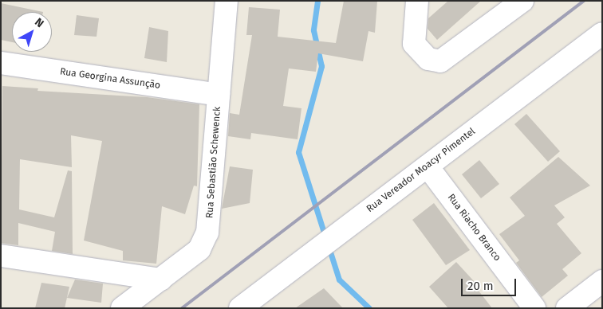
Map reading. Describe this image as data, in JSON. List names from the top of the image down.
{
  "streets": {
    "street": [
      "Rua Georgina Assunção",
      "Rua Sebastião Schewenck",
      "Rua Vereador Moacyr Pimentel",
      "Rua Riacho Branco"
    ]
  },
  "crossings": [
    ["Rua Georgina Assunção", "Rua Sebastião Schewenck"],
    ["Rua Vereador Moacyr Pimentel", "Rua Riacho Branco"]
  ],
  "scale_bar": "20 m",
  "north": "top right"
}
